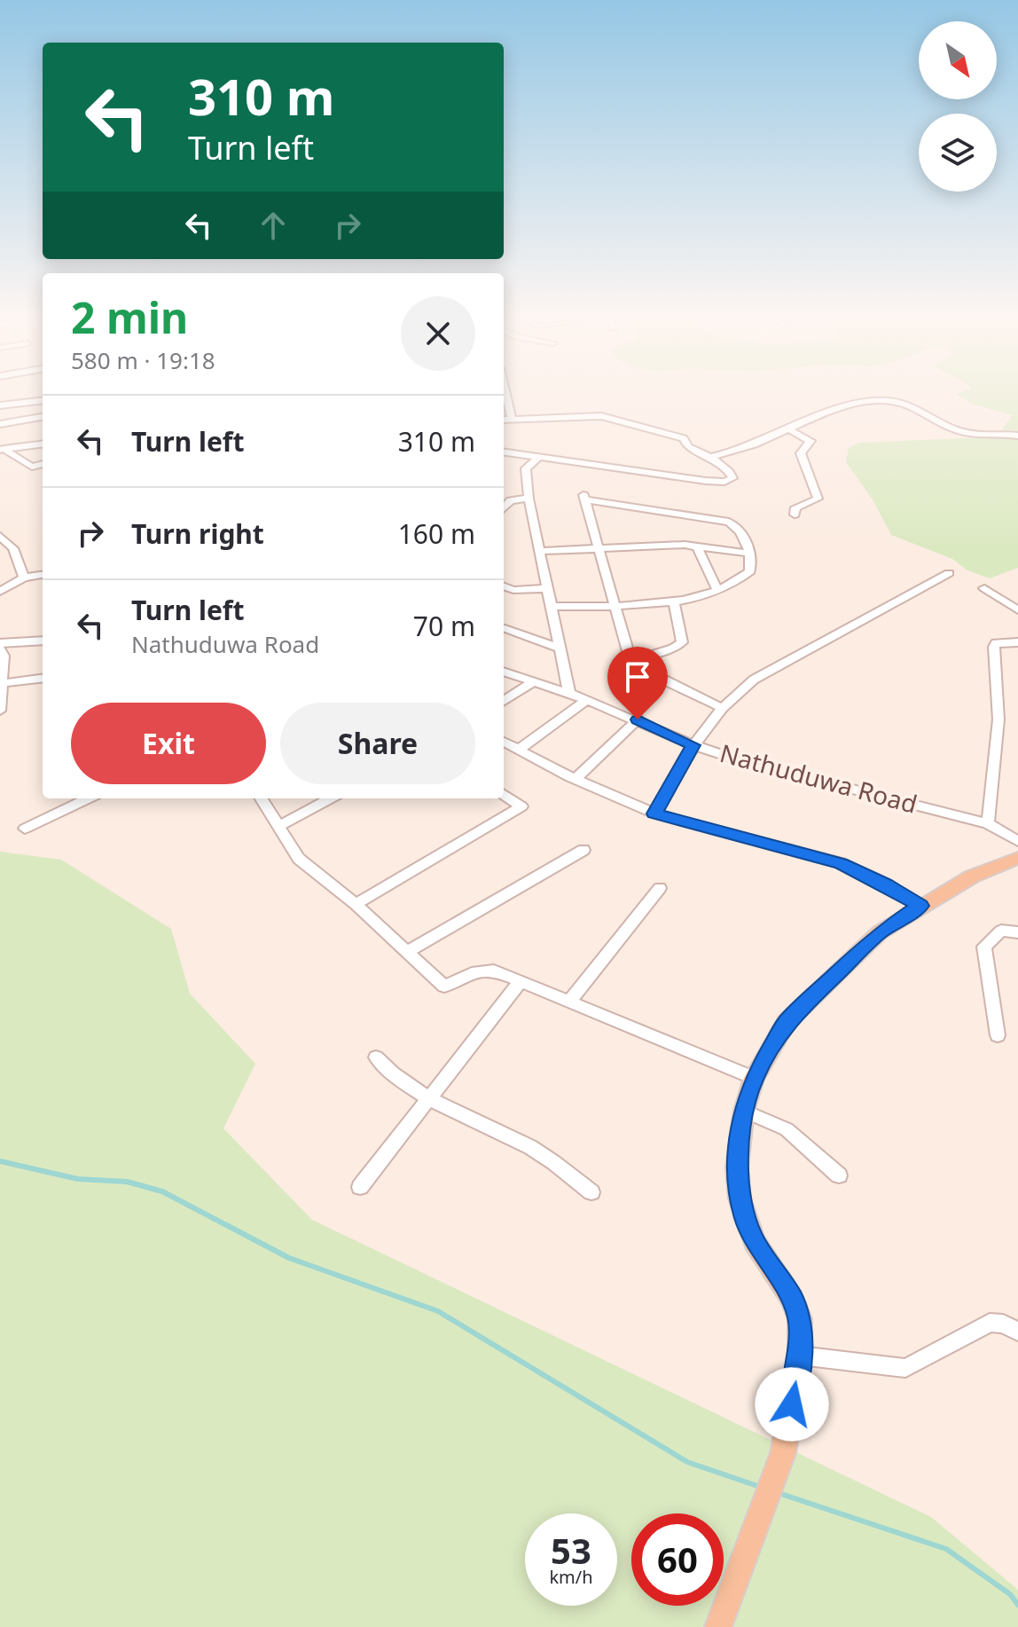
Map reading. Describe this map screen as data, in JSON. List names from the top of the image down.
{
  "streets": {
    "street": ["Nathuduwa Road"]
  },
  "north": "bottom right",
  "page": {
    "turn": ["310 m", "Turn left"],
    "heading": ["2 min", "580 m · 19:18"],
    "list": [
      {
        "name": "Turn left",
        "value": "310 m"
      },
      {
        "name": "Turn right",
        "value": "160 m"
      },
      {
        "name": "Turn left",
        "note": "Nathuduwa Road",
        "value": "70 m"
      }
    ],
    "buttons": ["Exit", "Share"],
    "speed": "53 km/h",
    "limit": "60"
  }
}
